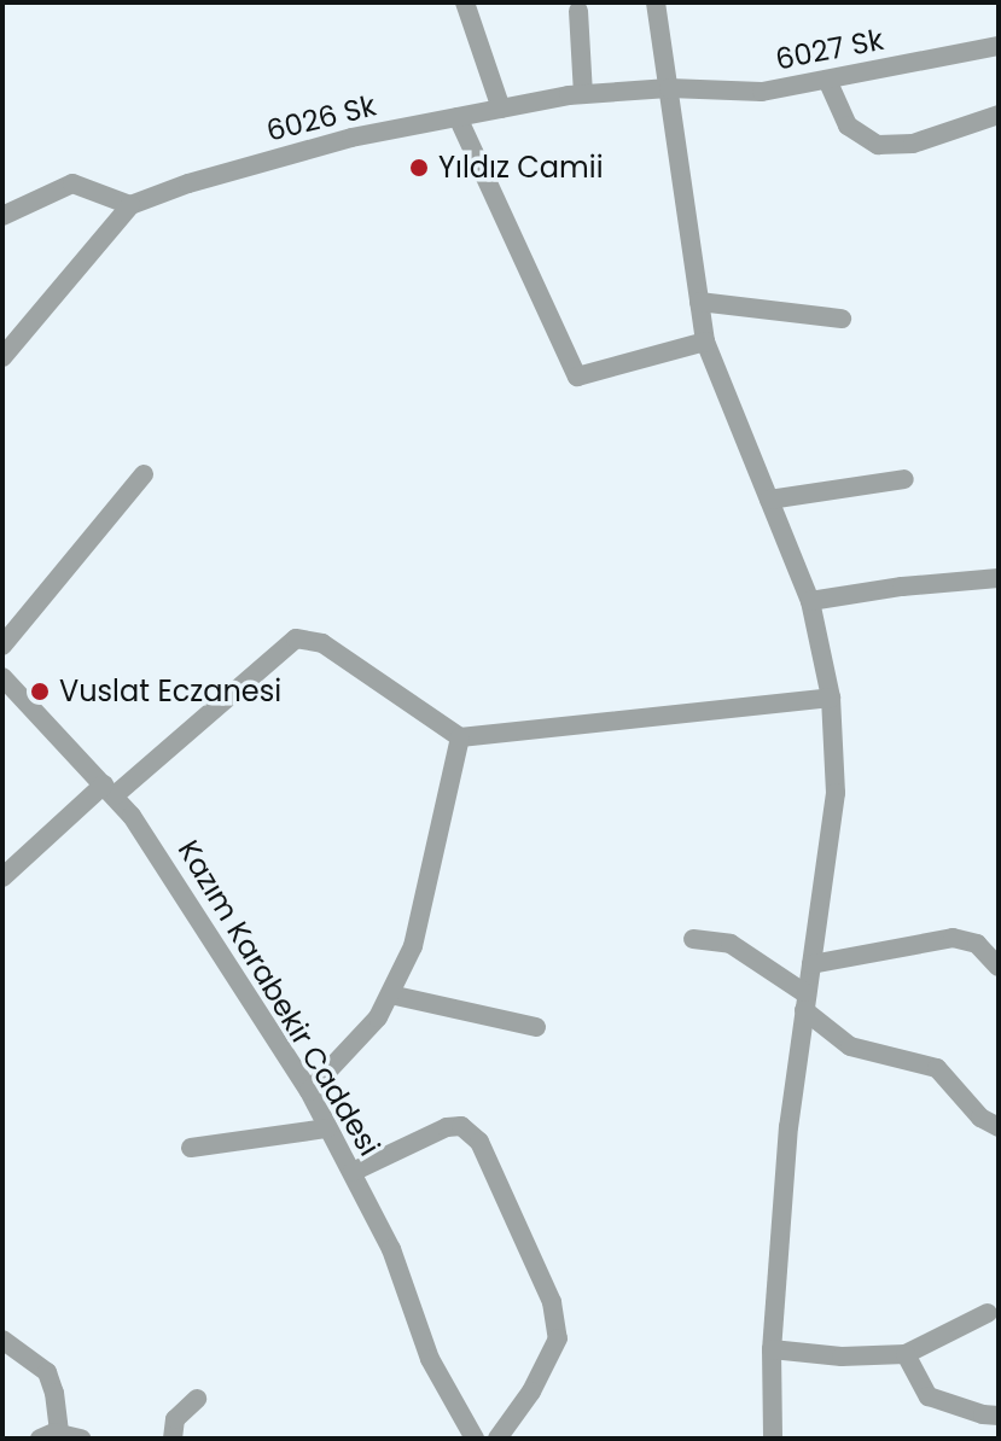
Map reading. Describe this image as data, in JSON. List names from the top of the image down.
{
  "streets": {
    "street": ["6027 Sk", "6026 Sk", "Kazım Karabekir Caddesi"]
  },
  "crossings": [
    ["6027 Sk", "6026 Sk"]
  ],
  "places": ["Yıldız Camii", "Vuslat Eczanesi"]
}
